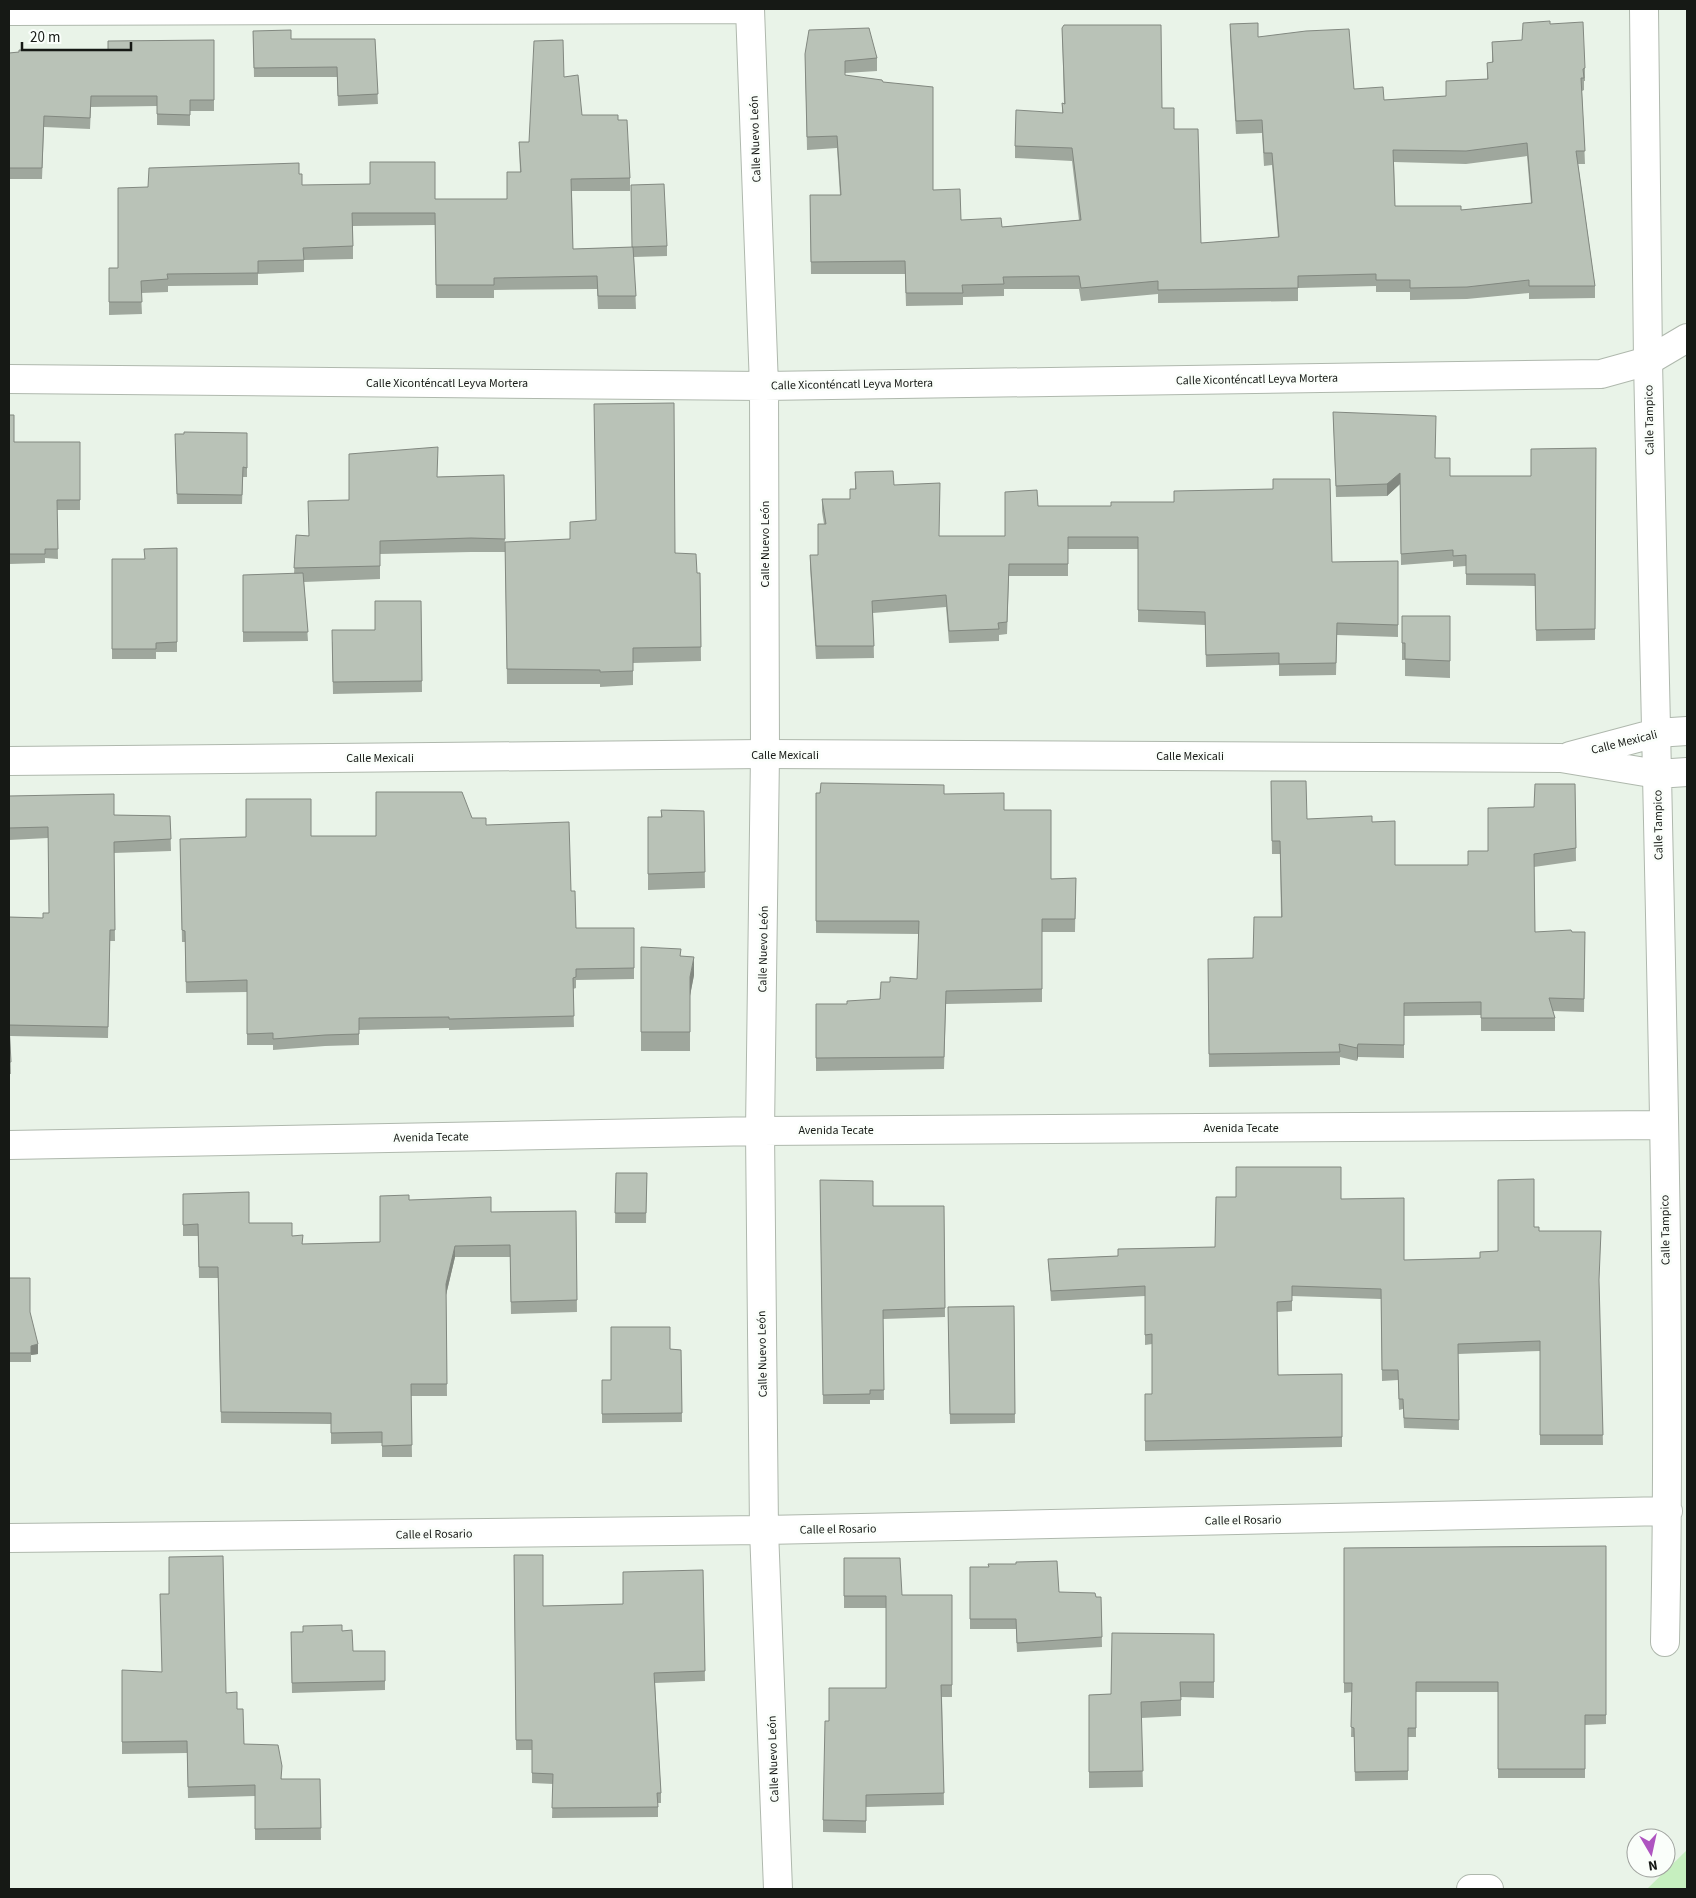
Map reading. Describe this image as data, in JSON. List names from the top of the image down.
{
  "streets": {
    "street": [
      "Calle Nuevo León",
      "Calle Xiconténcatl Leyva Mortera",
      "Calle Tampico",
      "Calle Mexicali",
      "Avenida Tecate",
      "Calle el Rosario"
    ]
  },
  "crossings": [
    ["Calle Nuevo León", "Calle Xiconténcatl Leyva Mortera"],
    ["Calle Nuevo León", "Calle Mexicali"],
    ["Calle Nuevo León", "Avenida Tecate"],
    ["Calle Nuevo León", "Calle el Rosario"],
    ["Calle Xiconténcatl Leyva Mortera", "Calle Tampico"],
    ["Calle Tampico", "Calle Mexicali"],
    ["Calle Tampico", "Avenida Tecate"],
    ["Calle Tampico", "Calle el Rosario"]
  ],
  "scale_bar": "20 m",
  "north": "bottom"
}
